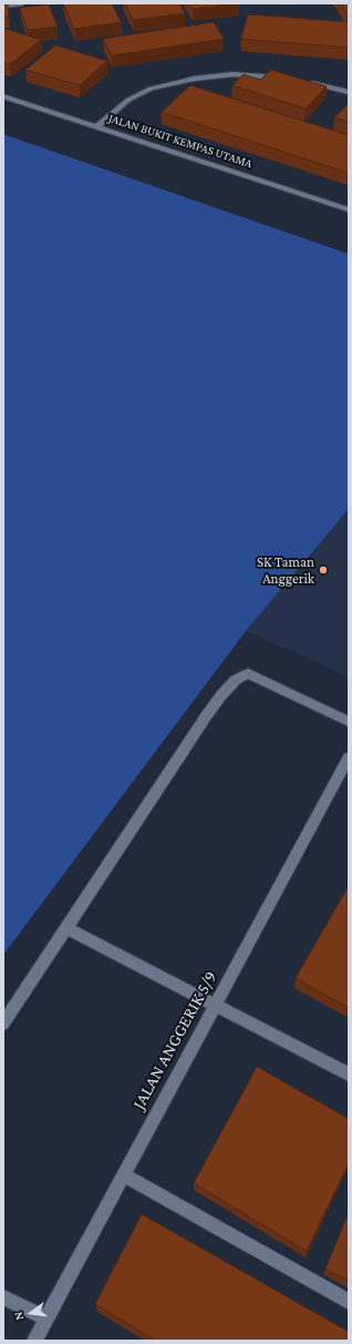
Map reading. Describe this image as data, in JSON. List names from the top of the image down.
{
  "streets": {
    "street": ["JALAN BUKIT KEMPAS UTAMA", "JALAN ANGGERIK 5/9"]
  },
  "places": ["SK Taman Anggerik"],
  "north": "left"
}
